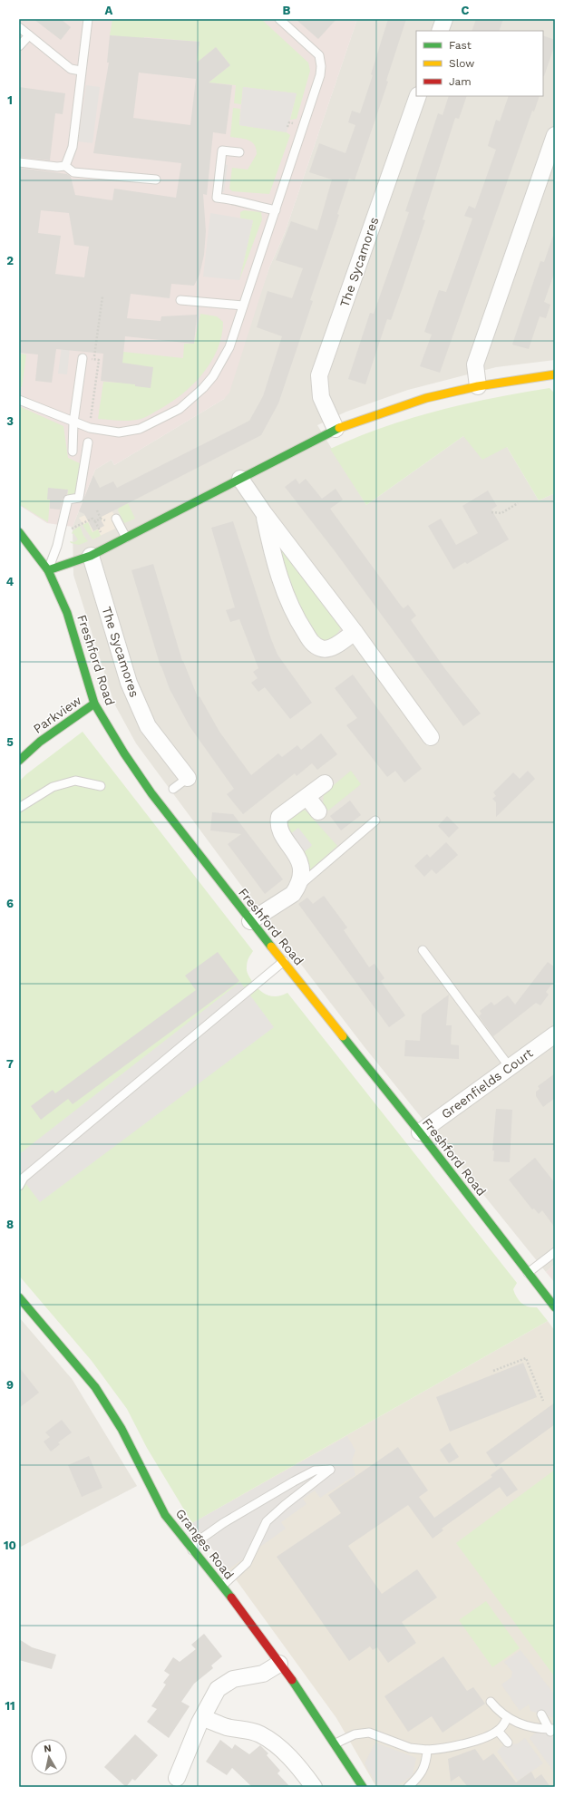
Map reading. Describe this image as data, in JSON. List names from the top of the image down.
{
  "streets": {
    "street": [
      "The Sycamores",
      "Freshford Road",
      "Parkview",
      "Greenfields Court",
      "Granges Road"
    ]
  },
  "crossings": [
    ["Freshford Road", "Parkview"],
    ["Freshford Road", "Greenfields Court"]
  ],
  "legend": ["Fast", "Slow", "Jam"],
  "north": "top",
  "grid": {
    "columns": ["A", "B", "C"],
    "rows": [
      "1",
      "2",
      "3",
      "4",
      "5",
      "6",
      "7",
      "8",
      "9",
      "10",
      "11"
    ]
  }
}
